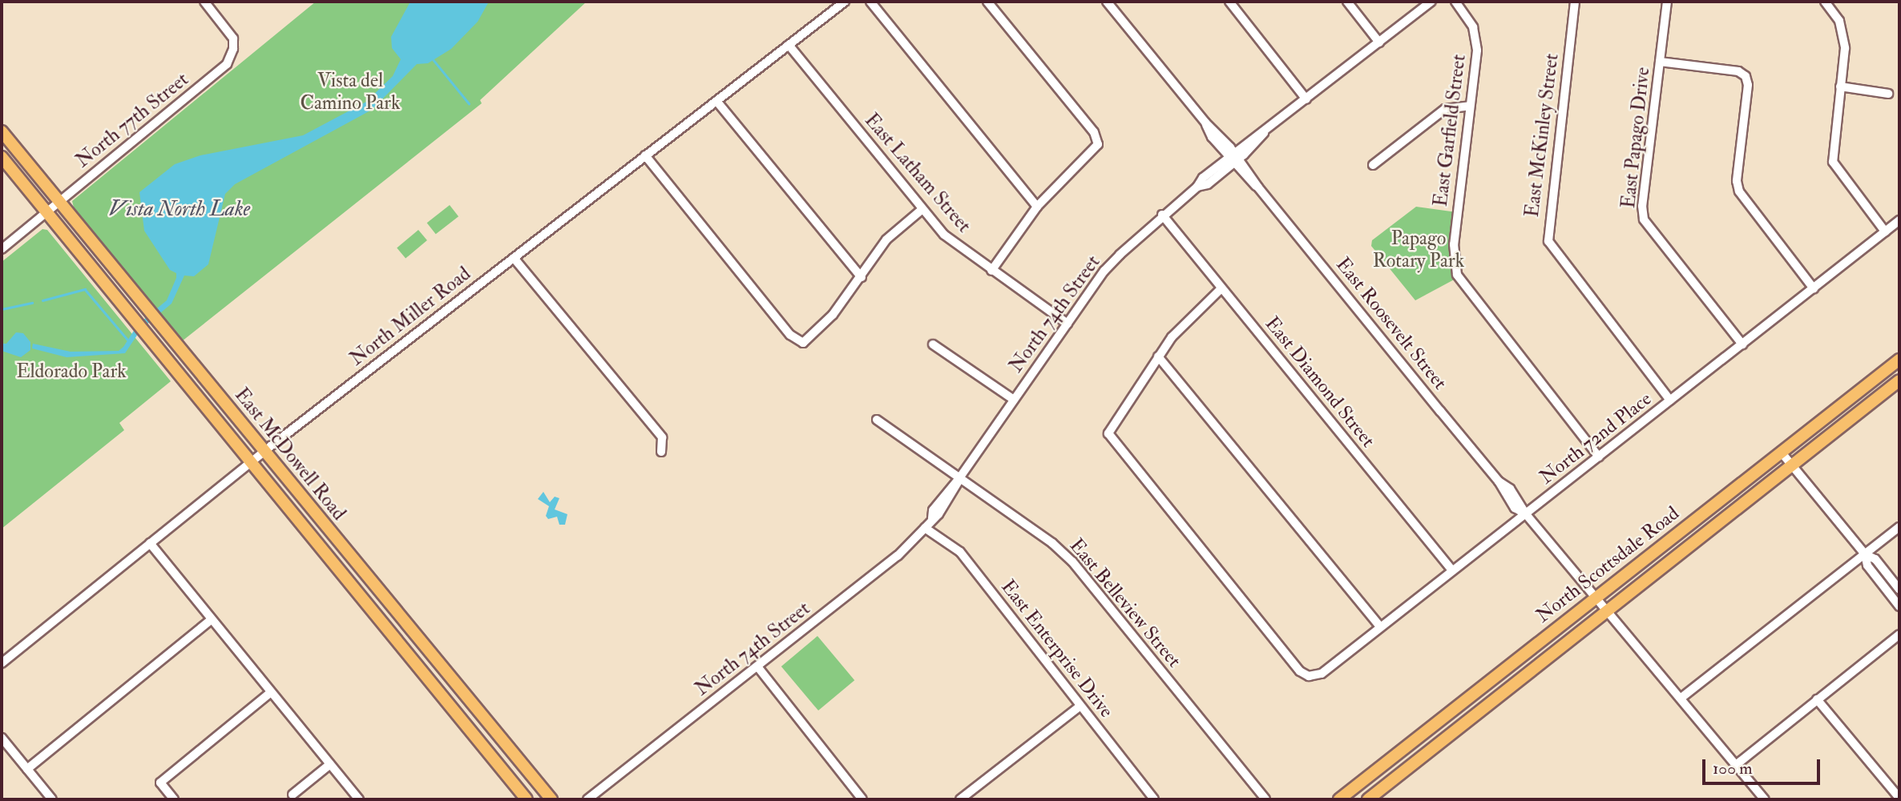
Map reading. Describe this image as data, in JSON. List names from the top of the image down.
{
  "streets": {
    "main road": ["East McDowell Road", "North Scottsdale Road"],
    "street": [
      "North 77th Street",
      "East Garfield Street",
      "East McKinley Street",
      "East Papago Drive",
      "East Latham Street",
      "North 74th Street",
      "North Miller Road",
      "East Roosevelt Street",
      "East Diamond Street",
      "North 72nd Place",
      "East Belleview Street",
      "East Enterprise Drive"
    ]
  },
  "crossings": [
    ["North 77th Street", "East McDowell Road"],
    ["East Garfield Street", "North 72nd Place"],
    ["East McKinley Street", "North 72nd Place"],
    ["East Papago Drive", "North 72nd Place"],
    ["East Latham Street", "North 74th Street"],
    ["East Latham Street", "North Miller Road"],
    ["North 74th Street", "East Roosevelt Street"],
    ["North 74th Street", "East Diamond Street"],
    ["North 74th Street", "East Belleview Street"],
    ["North 74th Street", "East Enterprise Drive"],
    ["North Miller Road", "East McDowell Road"],
    ["East Roosevelt Street", "North 72nd Place"],
    ["East Roosevelt Street", "North Scottsdale Road"],
    ["East Diamond Street", "North 72nd Place"]
  ],
  "water": ["Vista North Lake"],
  "parks": ["Vista del Camino Park", "Papago Rotary Park", "Eldorado Park"],
  "scale_bar": "100 m"
}
